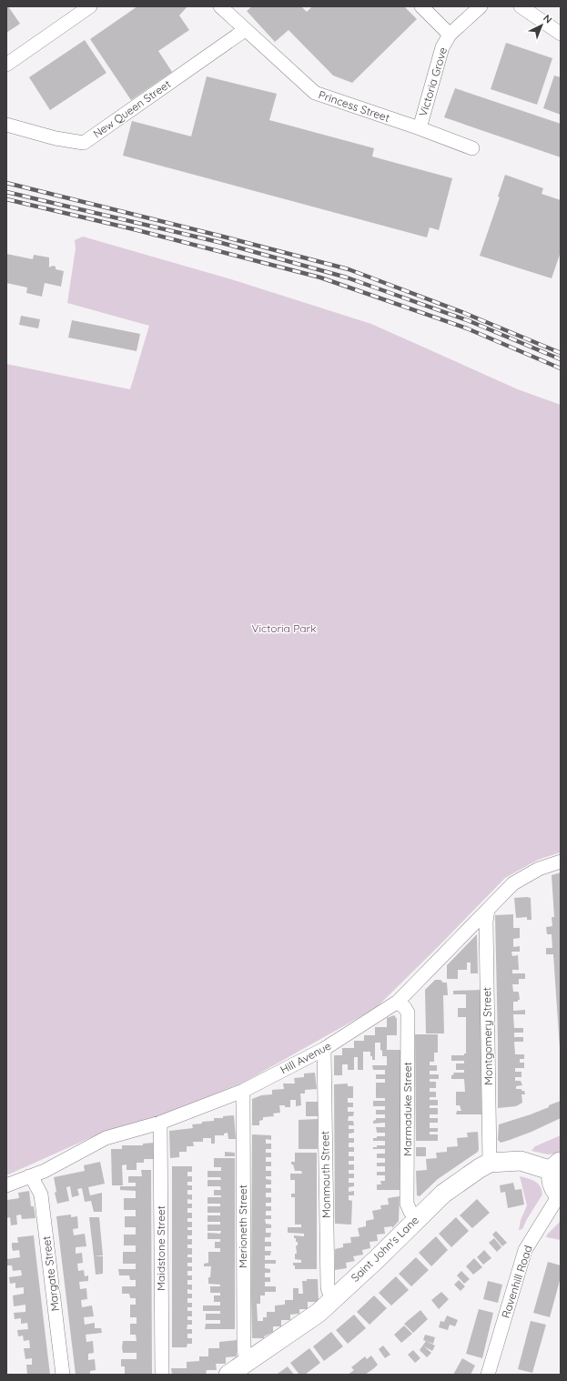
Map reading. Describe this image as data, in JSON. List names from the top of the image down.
{
  "streets": {
    "street": [
      "Victoria Grove",
      "Princess Street",
      "New Queen Street",
      "Montgomery Street",
      "Hill Avenue",
      "Marmaduke Street",
      "Monmouth Street",
      "Merioneth Street",
      "Maidstone Street",
      "Saint John's Lane",
      "Margate Street",
      "Ravenhill Road"
    ]
  },
  "crossings": [
    ["Victoria Grove", "Princess Street"],
    ["Princess Street", "New Queen Street"],
    ["Montgomery Street", "Hill Avenue"],
    ["Montgomery Street", "Saint John's Lane"],
    ["Hill Avenue", "Marmaduke Street"],
    ["Hill Avenue", "Monmouth Street"],
    ["Hill Avenue", "Merioneth Street"],
    ["Hill Avenue", "Maidstone Street"],
    ["Hill Avenue", "Margate Street"],
    ["Marmaduke Street", "Saint John's Lane"],
    ["Monmouth Street", "Saint John's Lane"],
    ["Merioneth Street", "Saint John's Lane"]
  ],
  "parks": ["Victoria Park"],
  "north": "top right"
}
